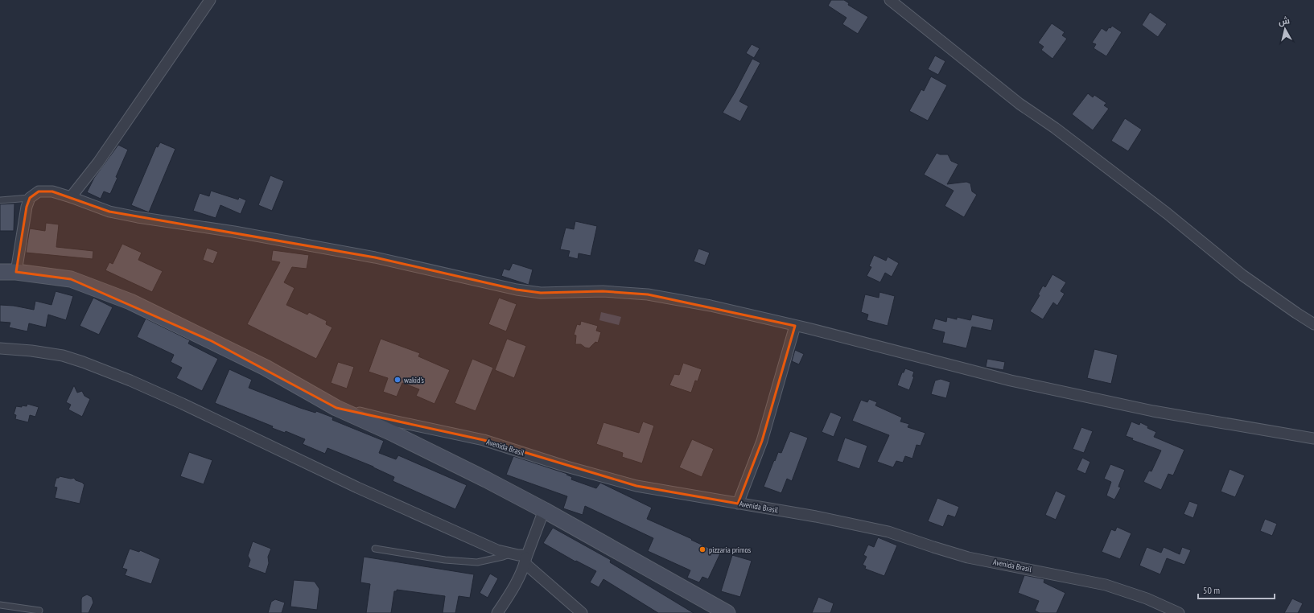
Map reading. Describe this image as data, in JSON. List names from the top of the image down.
{
  "streets": {
    "street": ["Avenida Brasil"]
  },
  "places": ["wakid's", "pizzaria primos"],
  "scale_bar": "50 m",
  "north": "top"
}
